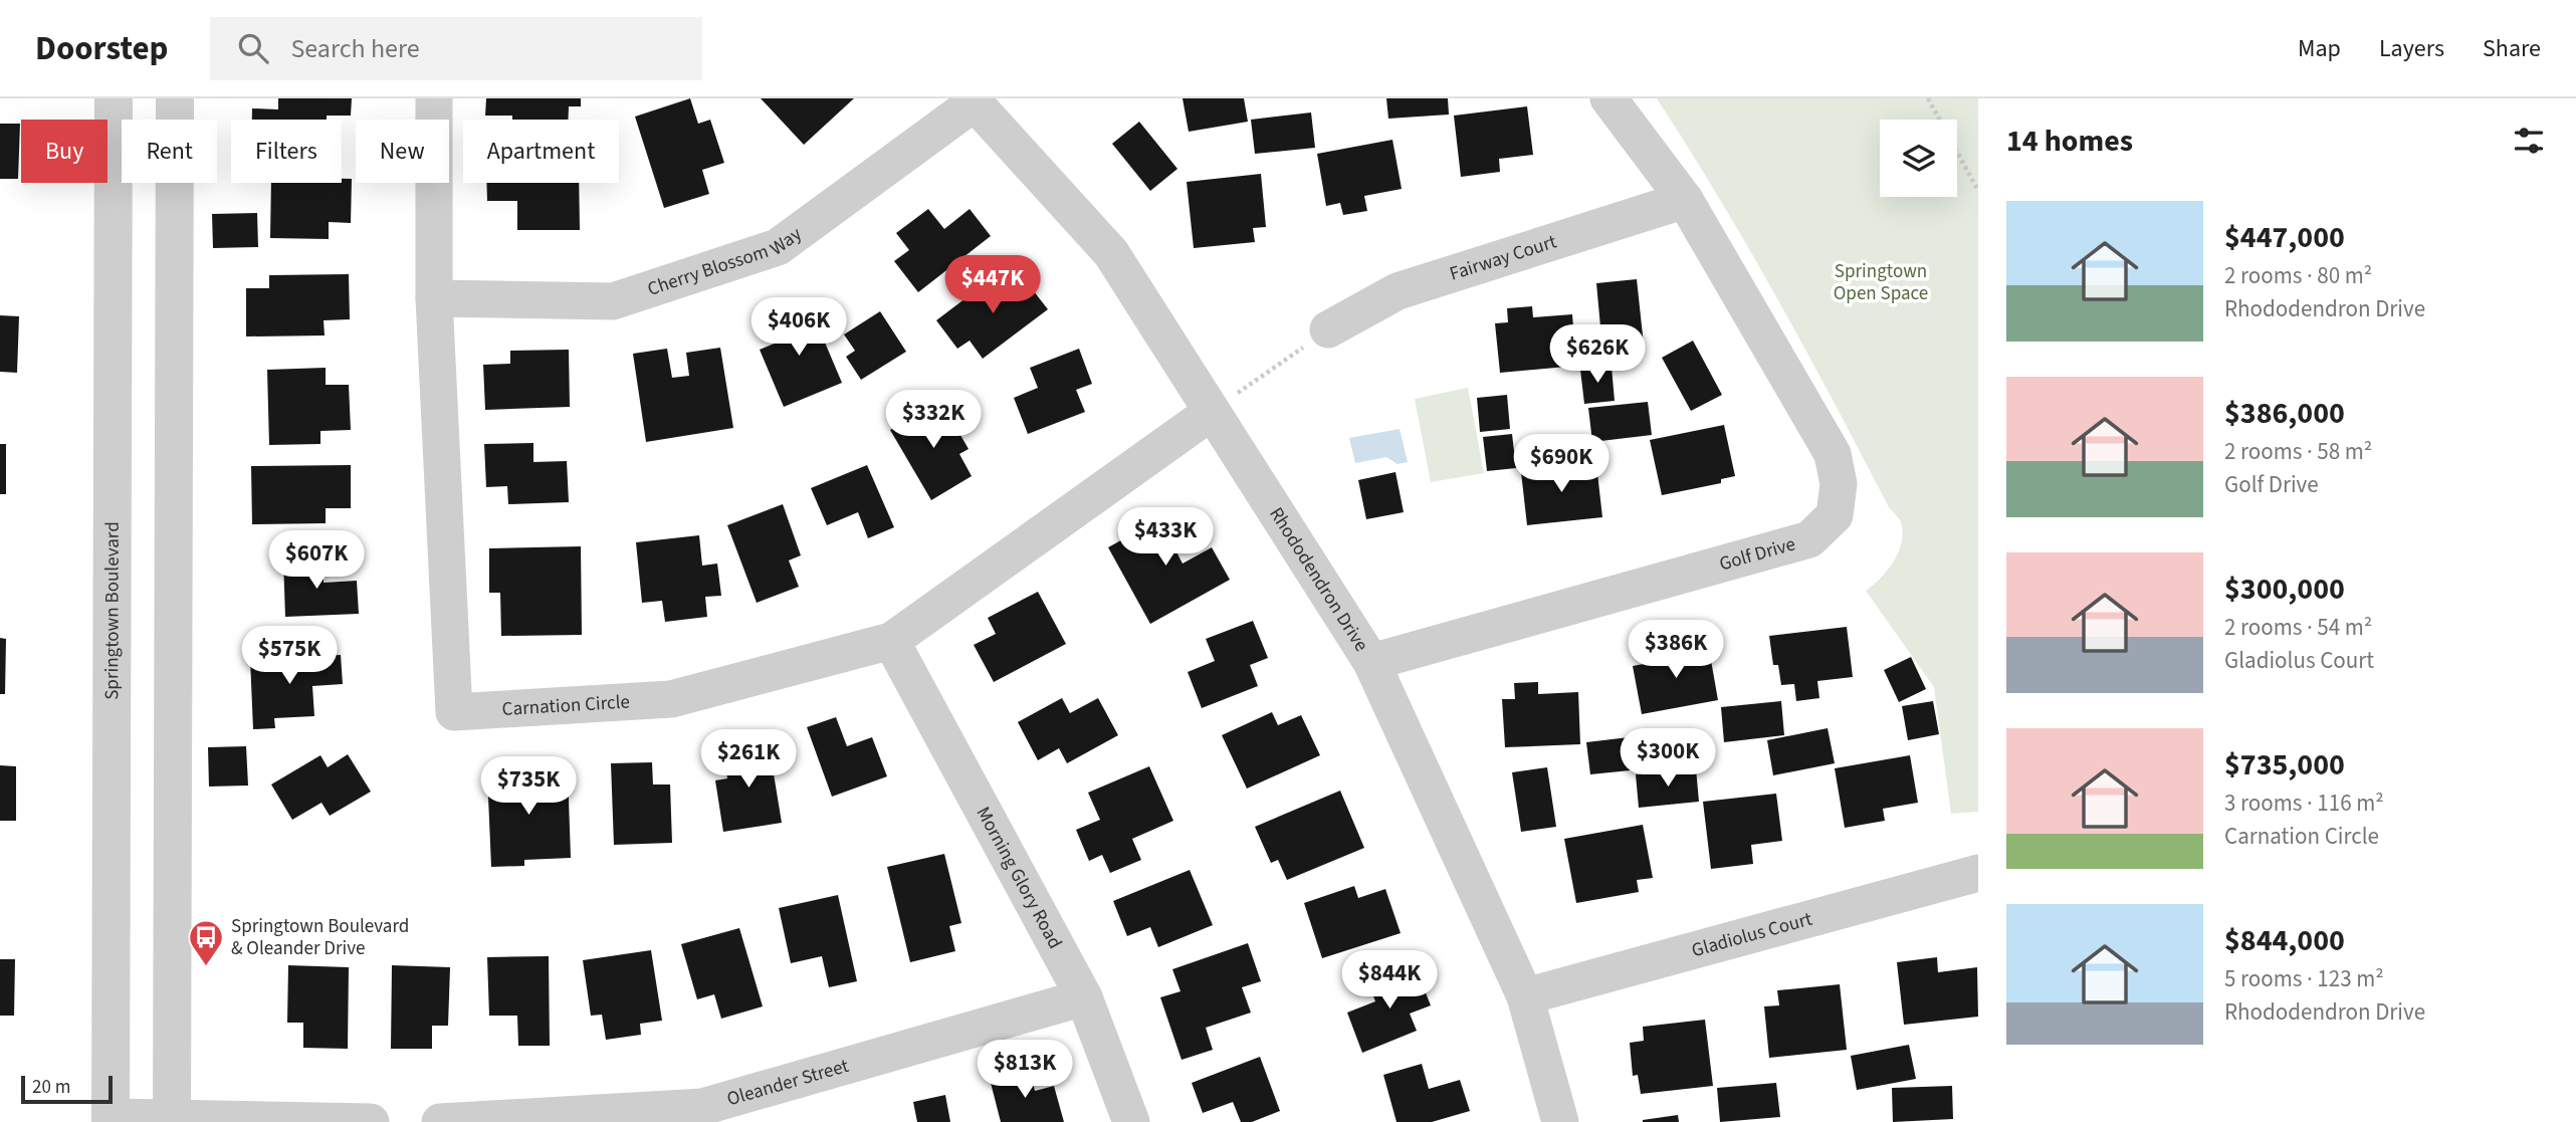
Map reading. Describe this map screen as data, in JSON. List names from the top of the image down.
{
  "streets": {
    "street": [
      "Fairway Court",
      "Cherry Blossom Way",
      "Golf Drive",
      "Rhododendron Drive",
      "Springtown Boulevard",
      "Carnation Circle",
      "Morning Glory Road",
      "Gladiolus Court",
      "Oleander Street"
    ]
  },
  "crossings": [
    ["Fairway Court", "Golf Drive"],
    ["Cherry Blossom Way", "Rhododendron Drive"],
    ["Cherry Blossom Way", "Carnation Circle"],
    ["Golf Drive", "Rhododendron Drive"],
    ["Rhododendron Drive", "Carnation Circle"],
    ["Rhododendron Drive", "Gladiolus Court"],
    ["Carnation Circle", "Morning Glory Road"],
    ["Morning Glory Road", "Oleander Street"]
  ],
  "parks": ["Springtown Open Space"],
  "places": {
    "bus stop": ["Springtown Boulevard & Oleander Drive"]
  },
  "scale_bar": "20 m",
  "page": {
    "header": "Doorstep",
    "search": "Search here",
    "nav": ["Map", "Layers", "Share"],
    "heading": "14 homes",
    "chip": [
      "Buy",
      "Rent",
      "Filters",
      "New",
      "Apartment"
    ],
    "list": [
      {
        "name": "$447,000",
        "note": "2 rooms · 80 m² · Rhododendron Drive"
      },
      {
        "name": "$386,000",
        "note": "2 rooms · 58 m² · Golf Drive"
      },
      {
        "name": "$300,000",
        "note": "2 rooms · 54 m² · Gladiolus Court"
      },
      {
        "name": "$735,000",
        "note": "3 rooms · 116 m² · Carnation Circle"
      },
      {
        "name": "$844,000",
        "note": "5 rooms · 123 m² · Rhododendron Drive"
      }
    ],
    "price": [
      "$447K",
      "$406K",
      "$626K",
      "$332K",
      "$690K",
      "$433K",
      "$607K",
      "$386K",
      "$575K",
      "$300K",
      "$261K",
      "$735K",
      "$844K",
      "$813K"
    ],
    "scale": "20 m"
  }
}
